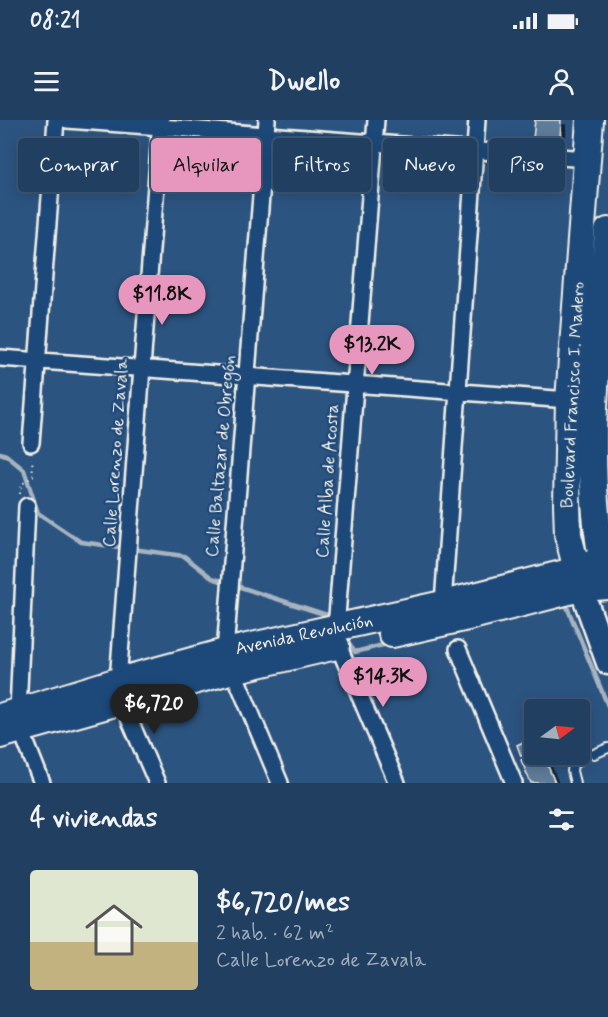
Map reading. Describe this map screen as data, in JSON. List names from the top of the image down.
{
  "streets": {
    "main road": ["Boulevard Francisco I. Madero", "Avenida Revolución"],
    "street": ["Calle Lorenzo de Zavala", "Calle Baltazar de Obregón", "Calle Alba de Acosta"]
  },
  "crossings": [
    ["Boulevard Francisco I. Madero", "Avenida Revolución"],
    ["Calle Lorenzo de Zavala", "Avenida Revolución"],
    ["Calle Baltazar de Obregón", "Avenida Revolución"],
    ["Calle Alba de Acosta", "Avenida Revolución"]
  ],
  "north": "right",
  "page": {
    "status": "08:21",
    "header": "Dwello",
    "chip": [
      "Comprar",
      "Alquilar",
      "Filtros",
      "Nuevo",
      "Piso"
    ],
    "price": [
      "$11.8K",
      "$13.2K",
      "$14.3K",
      "$6,720"
    ],
    "heading": "4 viviendas",
    "list": [
      {
        "name": "$6,720/mes",
        "note": "2 hab. · 62 m² · Calle Lorenzo de Zavala"
      }
    ]
  }
}
